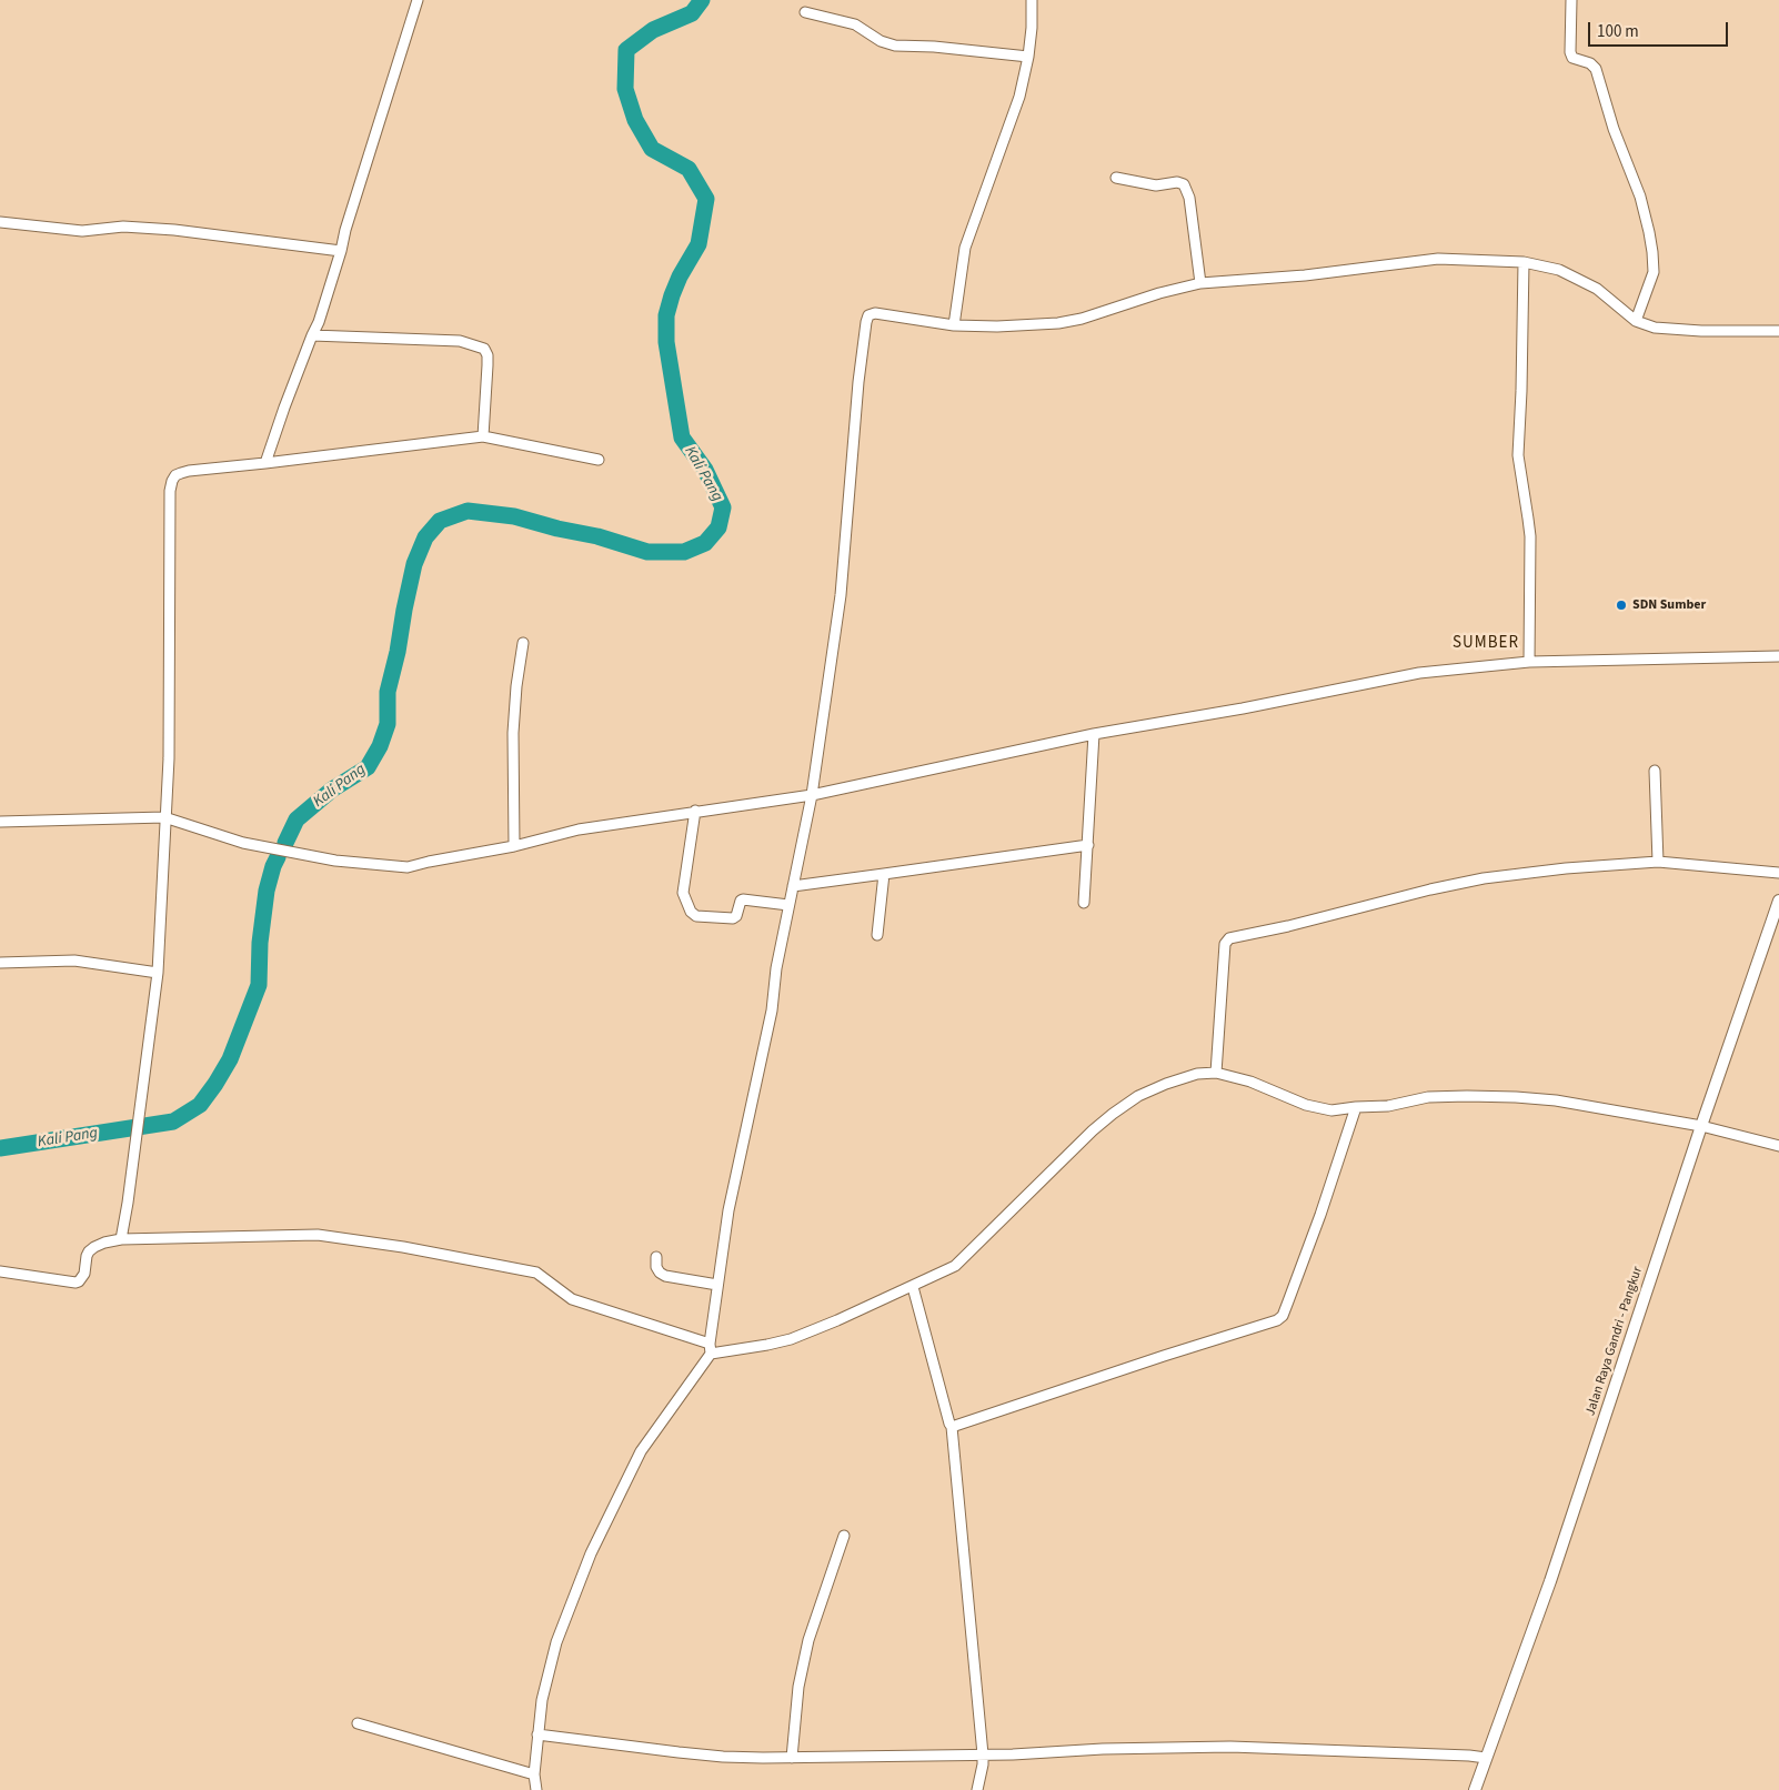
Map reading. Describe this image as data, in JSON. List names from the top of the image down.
{
  "streets": {
    "street": ["Jalan Raya Gandri - Pangkur"]
  },
  "districts": ["SUMBER"],
  "water": ["Kali Pang"],
  "places": ["SDN Sumber"],
  "scale_bar": "100 m"
}
